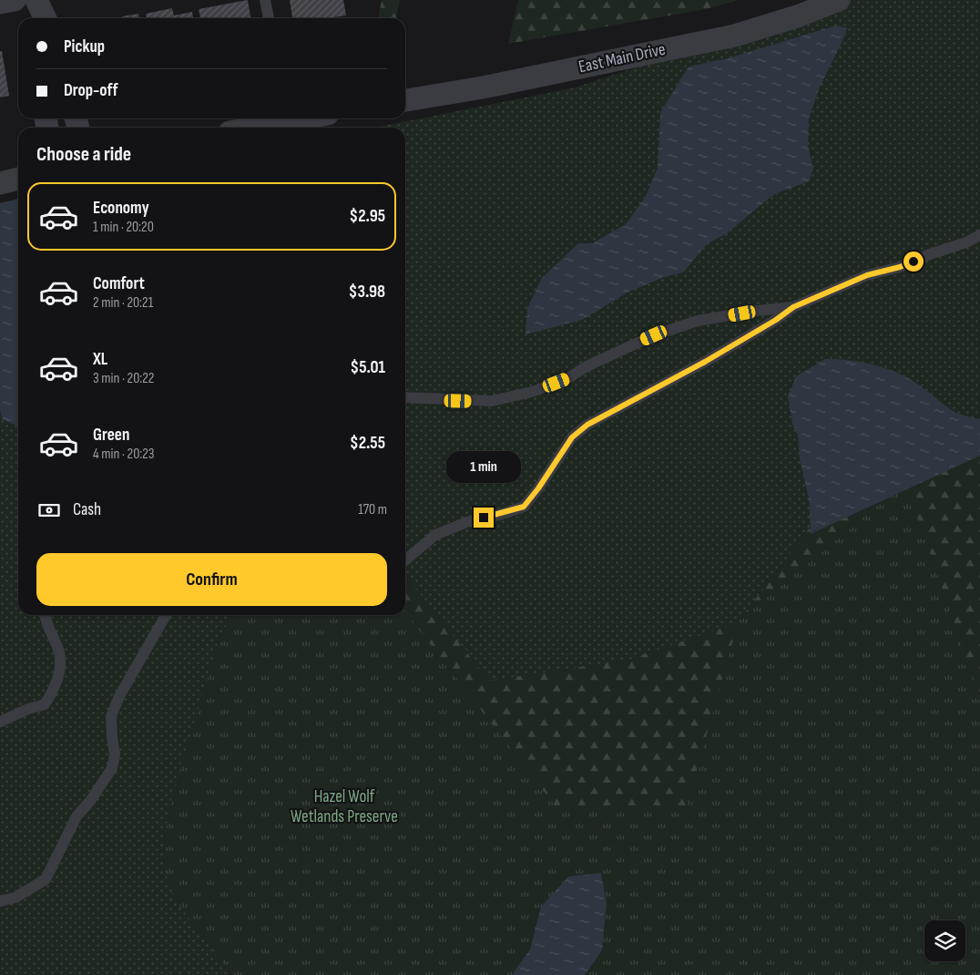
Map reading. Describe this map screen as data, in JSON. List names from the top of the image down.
{
  "streets": {
    "street": ["East Main Drive"]
  },
  "parks": ["Hazel Wolf Wetlands Preserve"],
  "page": {
    "banner": ["Pickup", "Drop-off"],
    "heading": "Choose a ride",
    "list": [
      {
        "name": "Economy",
        "note": "1 min · 20:20",
        "value": "$2.95"
      },
      {
        "name": "Comfort",
        "note": "2 min · 20:21",
        "value": "$3.98"
      },
      {
        "name": "XL",
        "note": "3 min · 20:22",
        "value": "$5.01"
      },
      {
        "name": "Green",
        "note": "4 min · 20:23",
        "value": "$2.55"
      }
    ],
    "bubble": "1 min",
    "pay": ["Cash", "170 m"],
    "buttons": "Confirm"
  }
}
